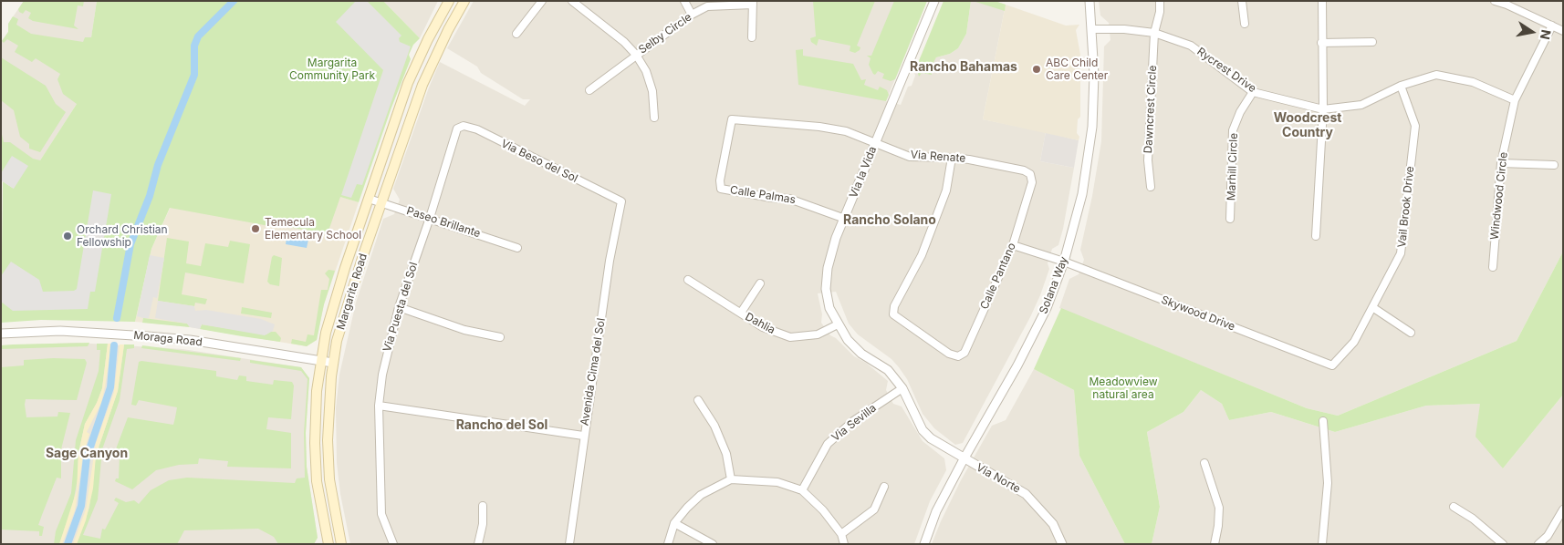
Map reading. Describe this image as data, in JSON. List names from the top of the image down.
{
  "streets": {
    "main road": ["Margarita Road"],
    "street": [
      "Selby Circle",
      "Rycrest Drive",
      "Dawncrest Circle",
      "Via Renate",
      "Via Beso del Sol",
      "Marhill Circle",
      "Via la Vida",
      "Calle Palmas",
      "Windwood Circle",
      "Vail Brook Drive",
      "Paseo Brillante",
      "Calle Pantano",
      "Solana Way",
      "Via Puesta del Sol",
      "Skywood Drive",
      "Dahlia",
      "Moraga Road",
      "Avenida Cima del Sol",
      "Via Sevilla",
      "Via Norte"
    ]
  },
  "crossings": [
    ["Rycrest Drive", "Dawncrest Circle"],
    ["Rycrest Drive", "Marhill Circle"],
    ["Rycrest Drive", "Windwood Circle"],
    ["Rycrest Drive", "Vail Brook Drive"],
    ["Rycrest Drive", "Solana Way"],
    ["Via Renate", "Via la Vida"],
    ["Via Renate", "Calle Palmas"],
    ["Via Renate", "Calle Pantano"],
    ["Via Beso del Sol", "Via Puesta del Sol"],
    ["Via Beso del Sol", "Avenida Cima del Sol"],
    ["Via la Vida", "Calle Palmas"],
    ["Via la Vida", "Solana Way"],
    ["Via la Vida", "Dahlia"],
    ["Via la Vida", "Via Sevilla"],
    ["Via la Vida", "Via Norte"],
    ["Vail Brook Drive", "Skywood Drive"],
    ["Paseo Brillante", "Margarita Road"],
    ["Paseo Brillante", "Via Puesta del Sol"],
    ["Calle Pantano", "Skywood Drive"],
    ["Solana Way", "Skywood Drive"],
    ["Solana Way", "Via Norte"],
    ["Margarita Road", "Moraga Road"]
  ],
  "districts": [
    "Rancho Bahamas",
    "Woodcrest Country",
    "Rancho Solano",
    "Rancho del Sol",
    "Sage Canyon"
  ],
  "parks": ["Margarita Community Park", "Meadowview natural area"],
  "places": ["ABC Child Care Center", "Temecula Elementary School", "Orchard Christian Fellowship"],
  "north": "right"
}
